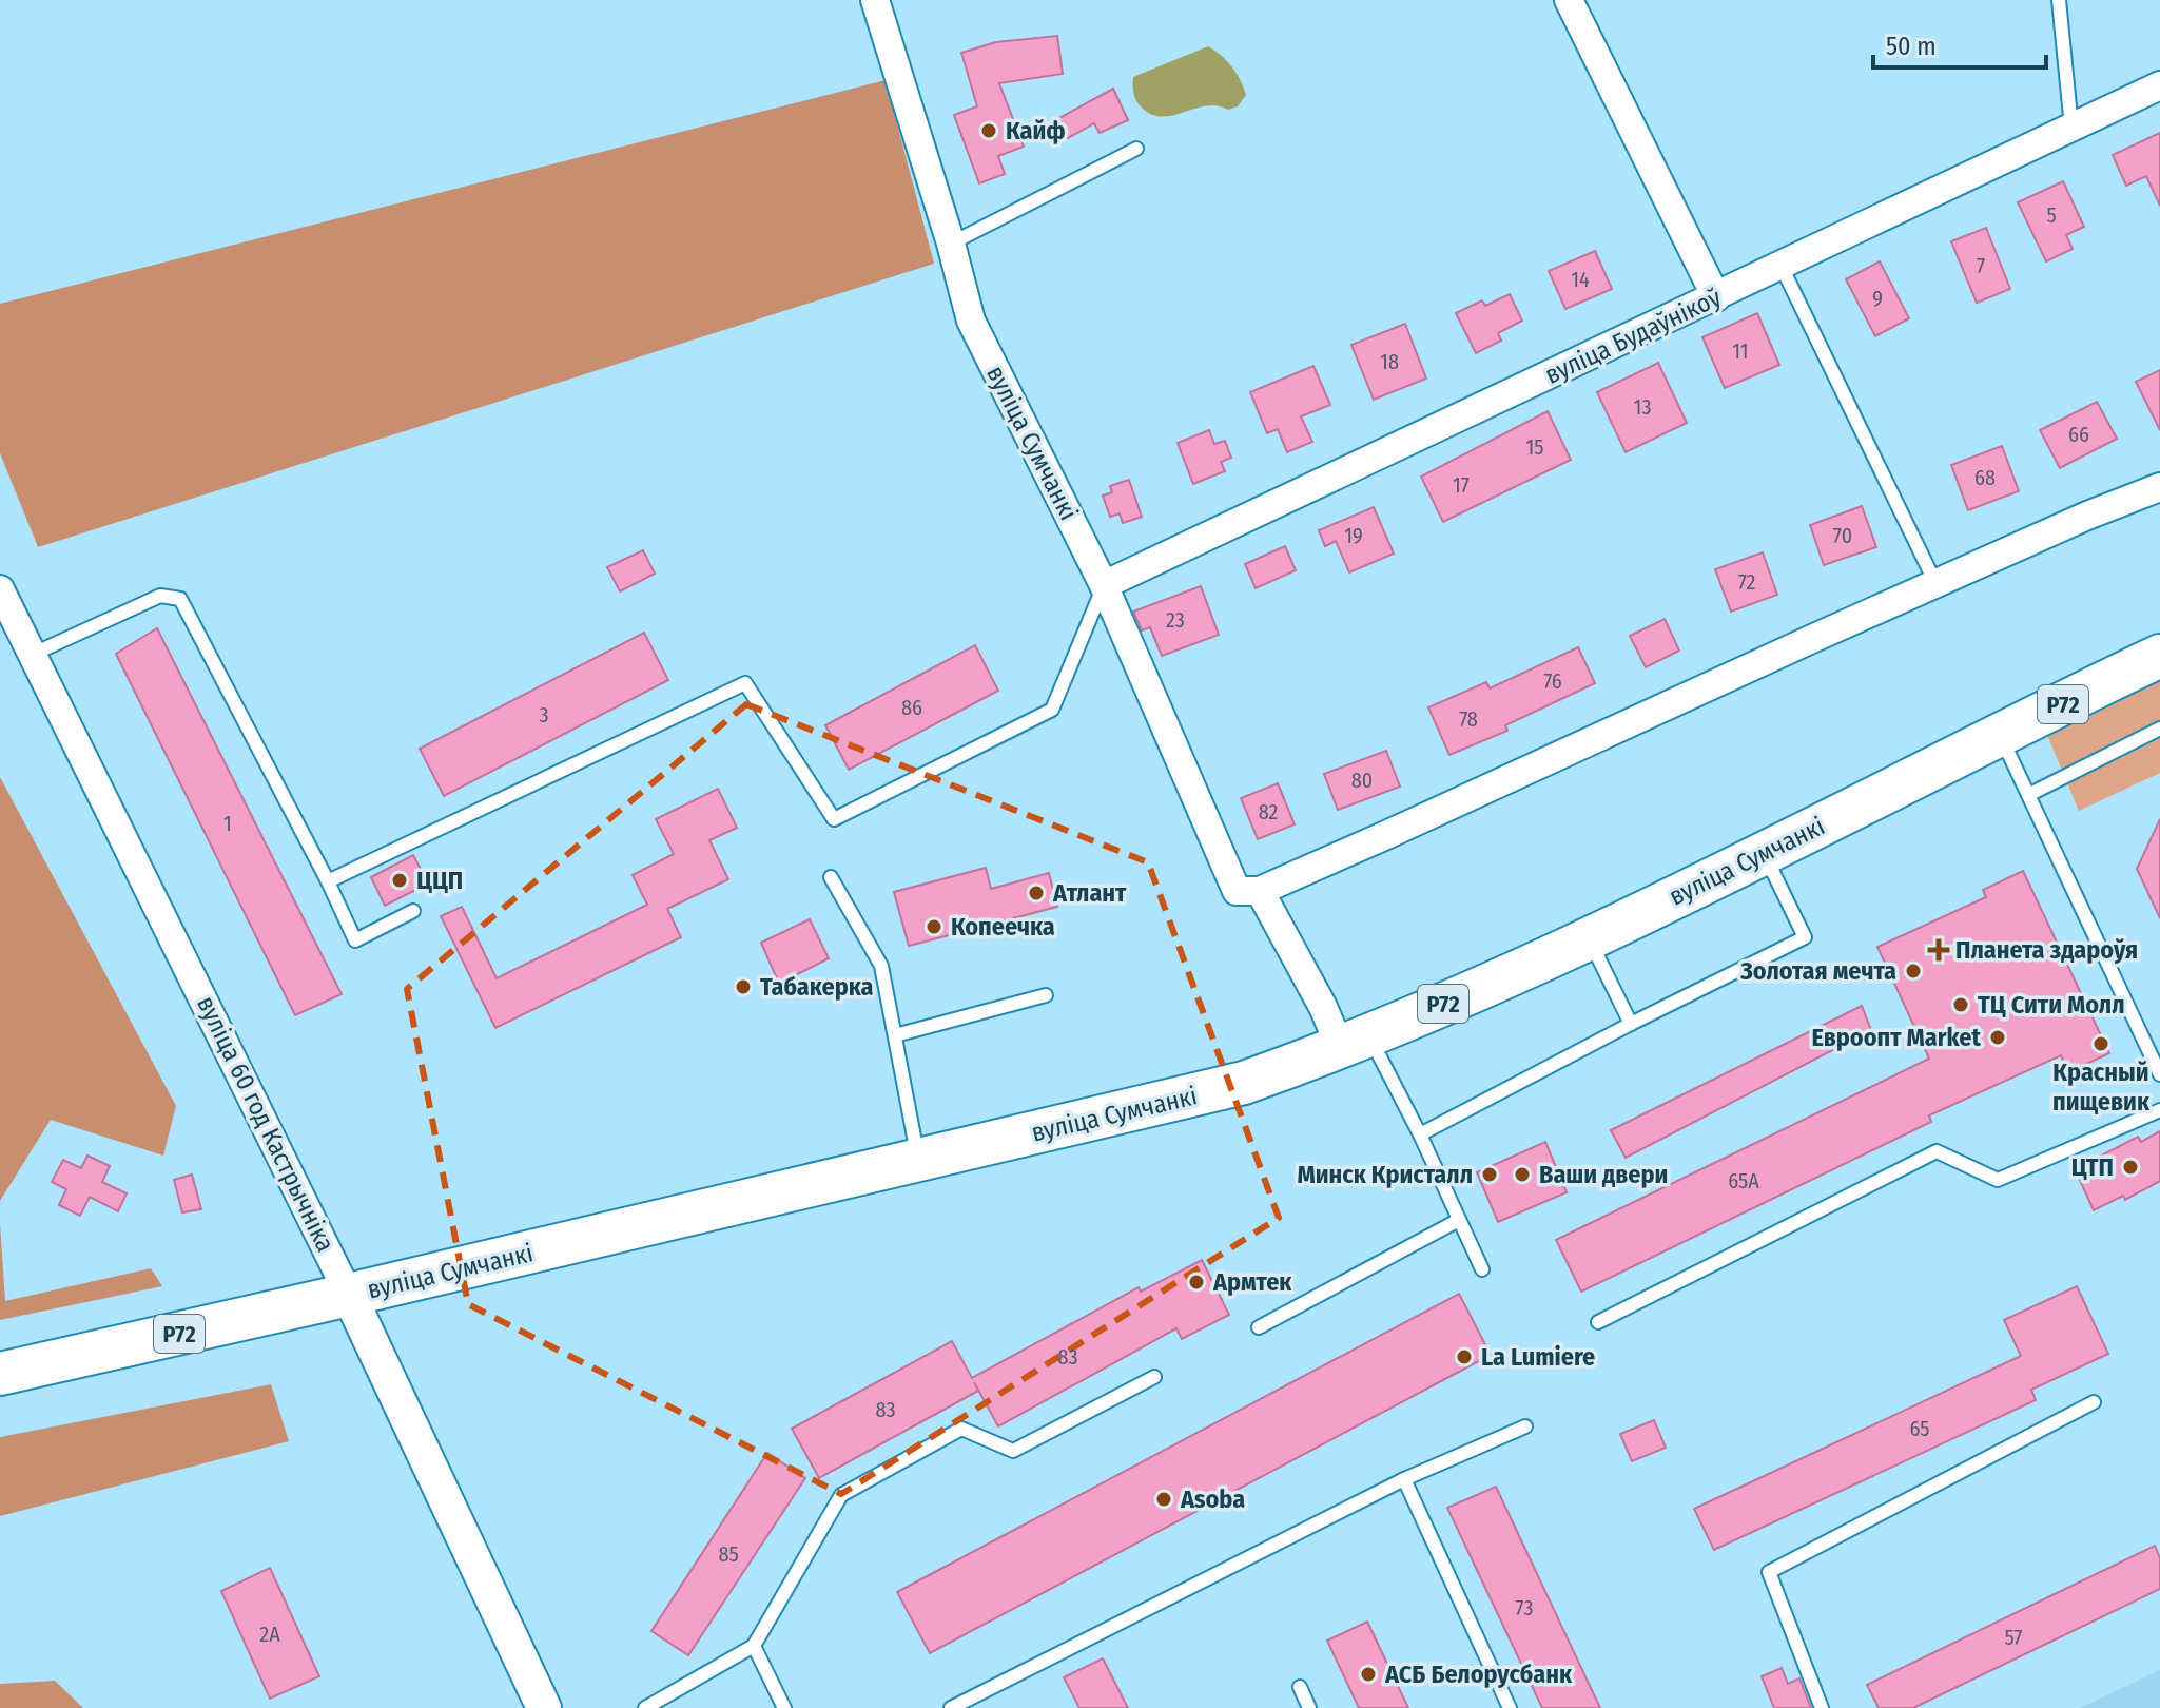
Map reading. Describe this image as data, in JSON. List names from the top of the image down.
{
  "streets": {
    "main road": ["вуліца Сумчанкі", "Р72"],
    "street": ["вуліца Будаўнікоў", "вуліца 60 год Кастрычніка"]
  },
  "crossings": [
    ["вуліца Будаўнікоў", "вуліца Сумчанкі"],
    ["вуліца Сумчанкі", "вуліца 60 год Кастрычніка"]
  ],
  "places": {
    "other": [
      "Кайф",
      "ЦЦП",
      "Атлант",
      "Копеечка",
      "Золотая мечта",
      "Табакерка",
      "ТЦ Сити Молл",
      "Евроопт Market",
      "Красный пищевик",
      "ЦТП",
      "Минск Кристалл",
      "Ваши двери",
      "Армтек",
      "La Lumiere",
      "Asoba",
      "АСБ Белорусбанк"
    ],
    "health": ["Планета здароўя"]
  },
  "house_numbers": [
    "5",
    "7",
    "14",
    "9",
    "11",
    "18",
    "13",
    "66",
    "15",
    "68",
    "17",
    "19",
    "70",
    "72",
    "23",
    "76",
    "86",
    "3",
    "78",
    "80",
    "82",
    "1",
    "65А",
    "83",
    "83",
    "65",
    "85",
    "73",
    "2А",
    "57"
  ],
  "scale_bar": "50 m"
}
